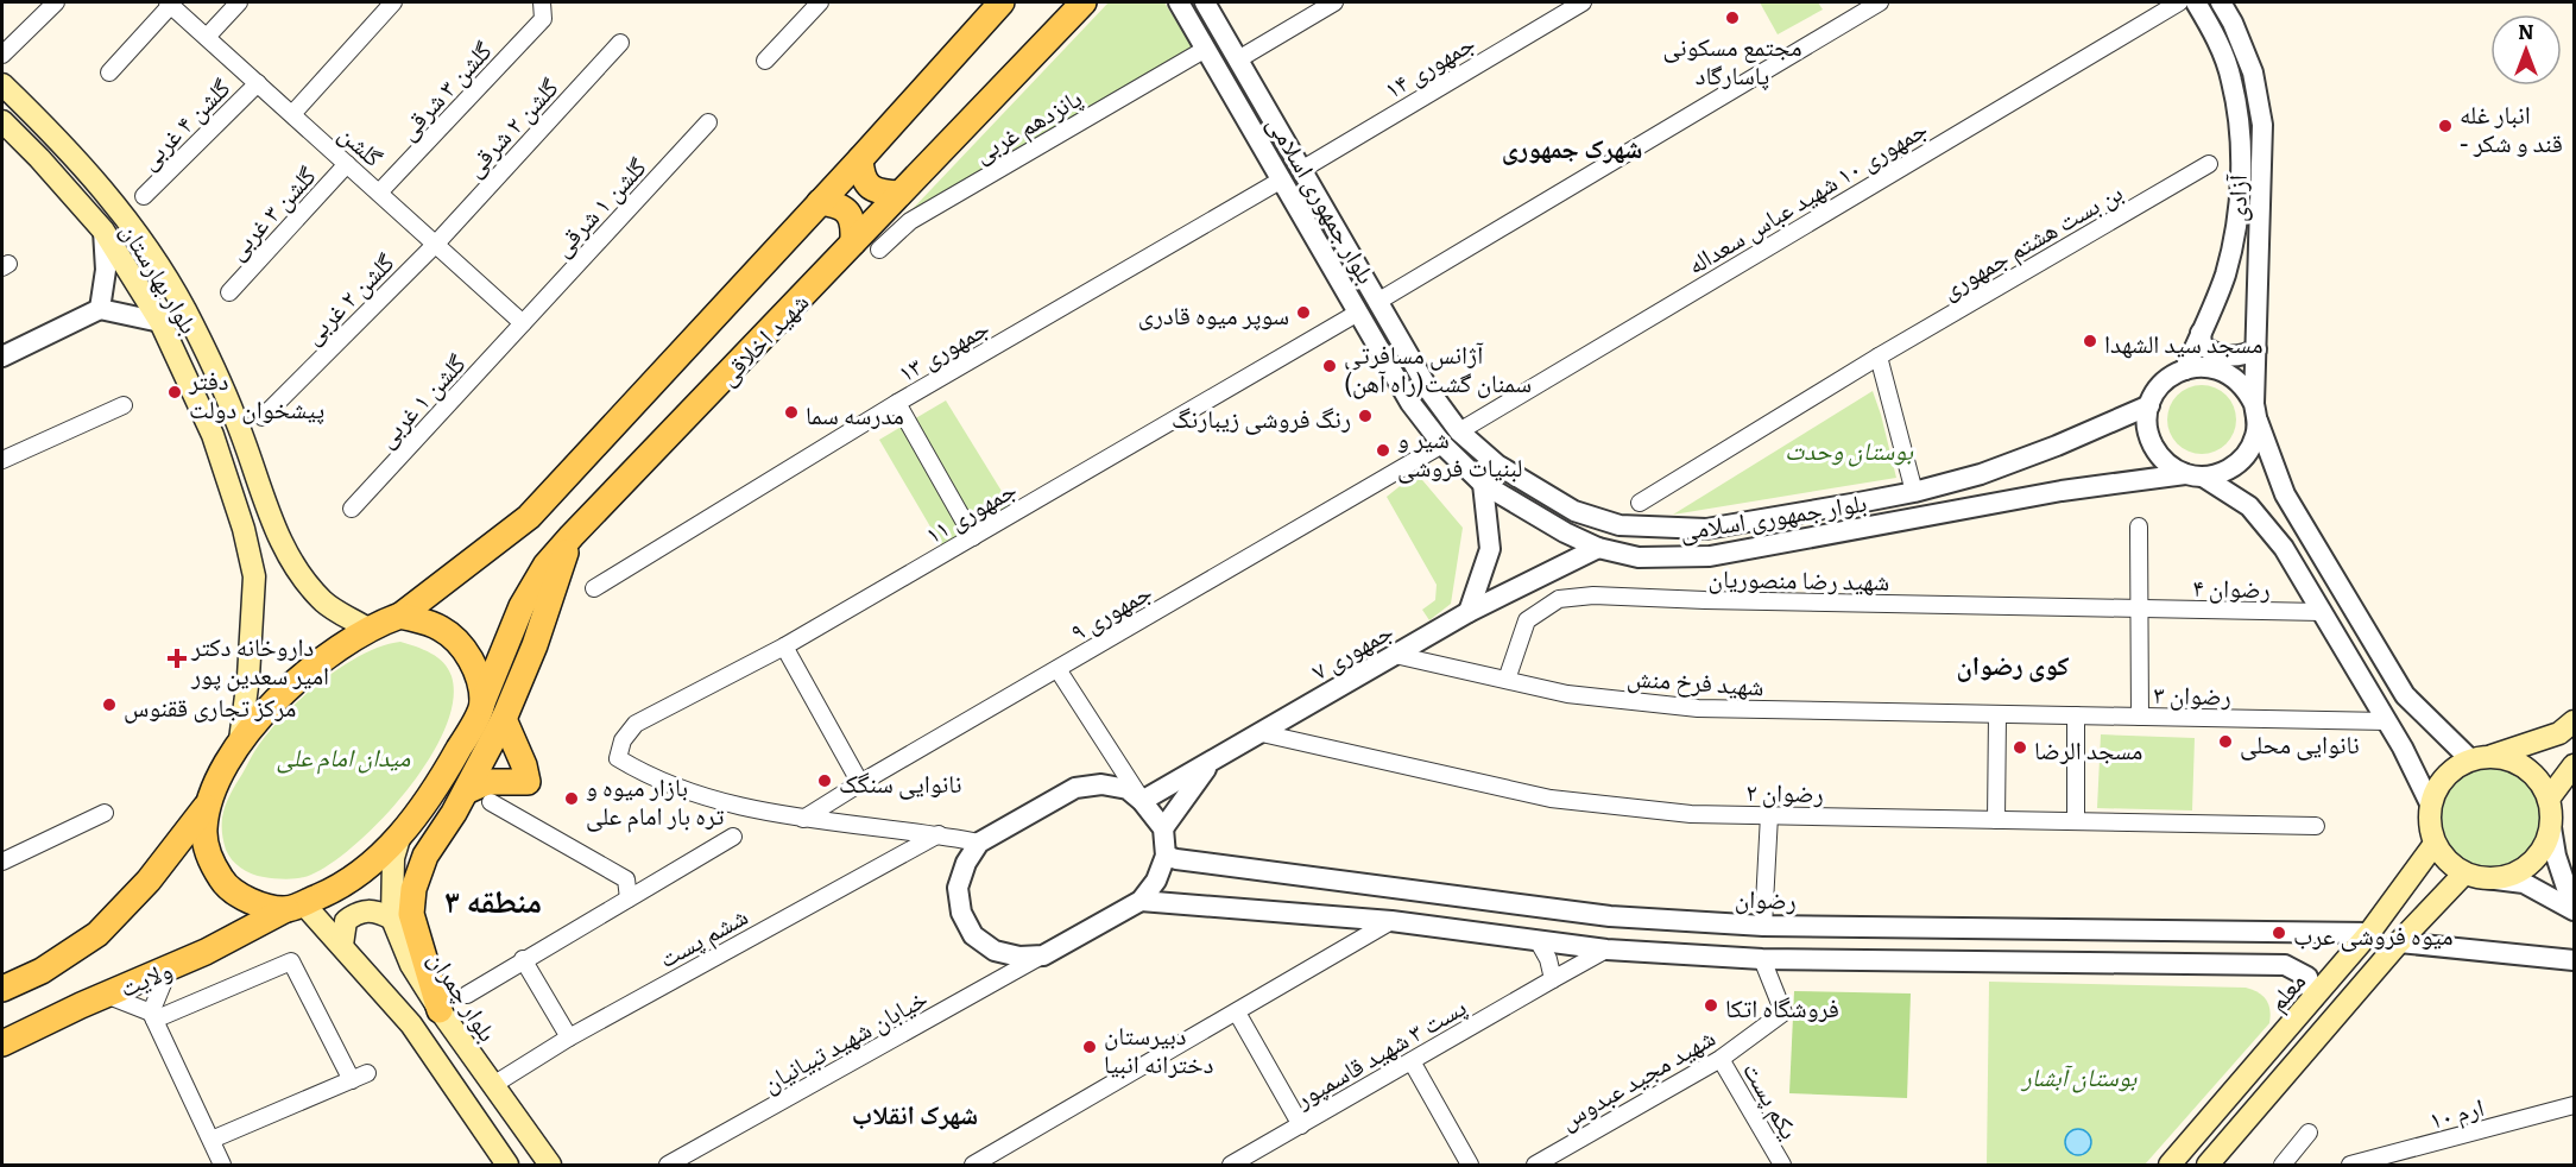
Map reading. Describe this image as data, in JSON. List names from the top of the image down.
{
  "streets": {
    "main road": [
      "بلوار بهارستان",
      "شهید اخلاقی",
      "ولایت",
      "معلم",
      "بلوار چمران"
    ],
    "street": [
      "جمهوری ۱۴",
      "گلشن ۳ شرقی",
      "گلشن ۴ غربی",
      "پانزدهم غربی",
      "گلشن ۲ شرقی",
      "گلشن",
      "جمهوری ۱۰ شهید عباس سعداله",
      "بلوار جمهوری اسلامی",
      "آزادی",
      "گلشن ۱ شرقی",
      "گلشن ۳ غربی",
      "بن بست هشتم جمهوری",
      "گلشن ۲ غربی",
      "جمهوری ۱۳",
      "گلشن ۱ غربی",
      "جمهوری ۱۱",
      "شهید رضا منصوریان",
      "رضوان ۴",
      "جمهوری ۹",
      "جمهوری ۷",
      "شهید فرخ منش",
      "رضوان ۳",
      "رضوان ۲",
      "رضوان",
      "ششم پست",
      "خیابان شهید تبیانیان",
      "پست ۳ شهید قاسمپور",
      "شهید مجید عبدوس",
      "یکم پست",
      "ارم ۱۰"
    ]
  },
  "crossings": [
    ["جمهوری ۱۴", "بلوار جمهوری اسلامی"],
    ["گلشن ۳ شرقی", "گلشن"],
    ["گلشن ۴ غربی", "گلشن"],
    ["پانزدهم غربی", "بلوار جمهوری اسلامی"],
    ["گلشن ۲ شرقی", "گلشن"],
    ["گلشن ۲ شرقی", "گلشن ۲ غربی"],
    ["گلشن", "گلشن ۱ شرقی"],
    ["گلشن", "گلشن ۳ غربی"],
    ["گلشن", "گلشن ۲ غربی"],
    ["گلشن", "گلشن ۱ غربی"],
    ["جمهوری ۱۰ شهید عباس سعداله", "بلوار جمهوری اسلامی"],
    ["بلوار جمهوری اسلامی", "آزادی"],
    ["بلوار جمهوری اسلامی", "جمهوری ۱۳"],
    ["بلوار جمهوری اسلامی", "جمهوری ۱۱"],
    ["بلوار جمهوری اسلامی", "جمهوری ۹"],
    ["بلوار جمهوری اسلامی", "جمهوری ۷"],
    ["گلشن ۱ شرقی", "گلشن ۱ غربی"],
    ["بلوار بهارستان", "شهید اخلاقی"],
    ["شهید اخلاقی", "ولایت"],
    ["شهید اخلاقی", "بلوار چمران"],
    ["جمهوری ۱۱", "جمهوری ۹"],
    ["شهید رضا منصوریان", "رضوان ۴"],
    ["شهید رضا منصوریان", "شهید فرخ منش"],
    ["جمهوری ۷", "شهید فرخ منش"],
    ["جمهوری ۷", "رضوان ۲"],
    ["جمهوری ۷", "رضوان"],
    ["جمهوری ۷", "خیابان شهید تبیانیان"],
    ["شهید فرخ منش", "رضوان ۳"],
    ["رضوان", "معلم"],
    ["رضوان", "خیابان شهید تبیانیان"],
    ["ششم پست", "بلوار چمران"],
    ["ولایت", "بلوار چمران"],
    ["شهید مجید عبدوس", "یکم پست"]
  ],
  "districts": [
    "شهرک جمهوری",
    "کوی رضوان",
    "منطقه ۳",
    "شهرک انقلاب"
  ],
  "parks": ["بوستان وحدت", "میدان امام علی", "بوستان آبشار"],
  "places": {
    "other": [
      "مجتمع مسکونی پاسارگاد",
      "انبار غله - قند و شکر",
      "سوپر میوه قادری",
      "مسجد سید الشهدا",
      "آژانس مسافرتی سمنان گشت(راه آهن)",
      "دفتر پیشخوان دولت",
      "مدرسه سما",
      "رنگ فروشی زیبارنگ",
      "شیر و لبنیات فروشی",
      "مرکز تجاری ققنوس",
      "نانوایی محلی",
      "مسجد الرضا",
      "نانوایی سنگک",
      "بازار میوه و تره بار امام علی",
      "میوه فروشی عرب",
      "فروشگاه اتکا",
      "دبیرستان دخترانه انبیا"
    ],
    "health": ["داروخانه دکتر امیر سعدین پور"]
  },
  "north": "top"
}
